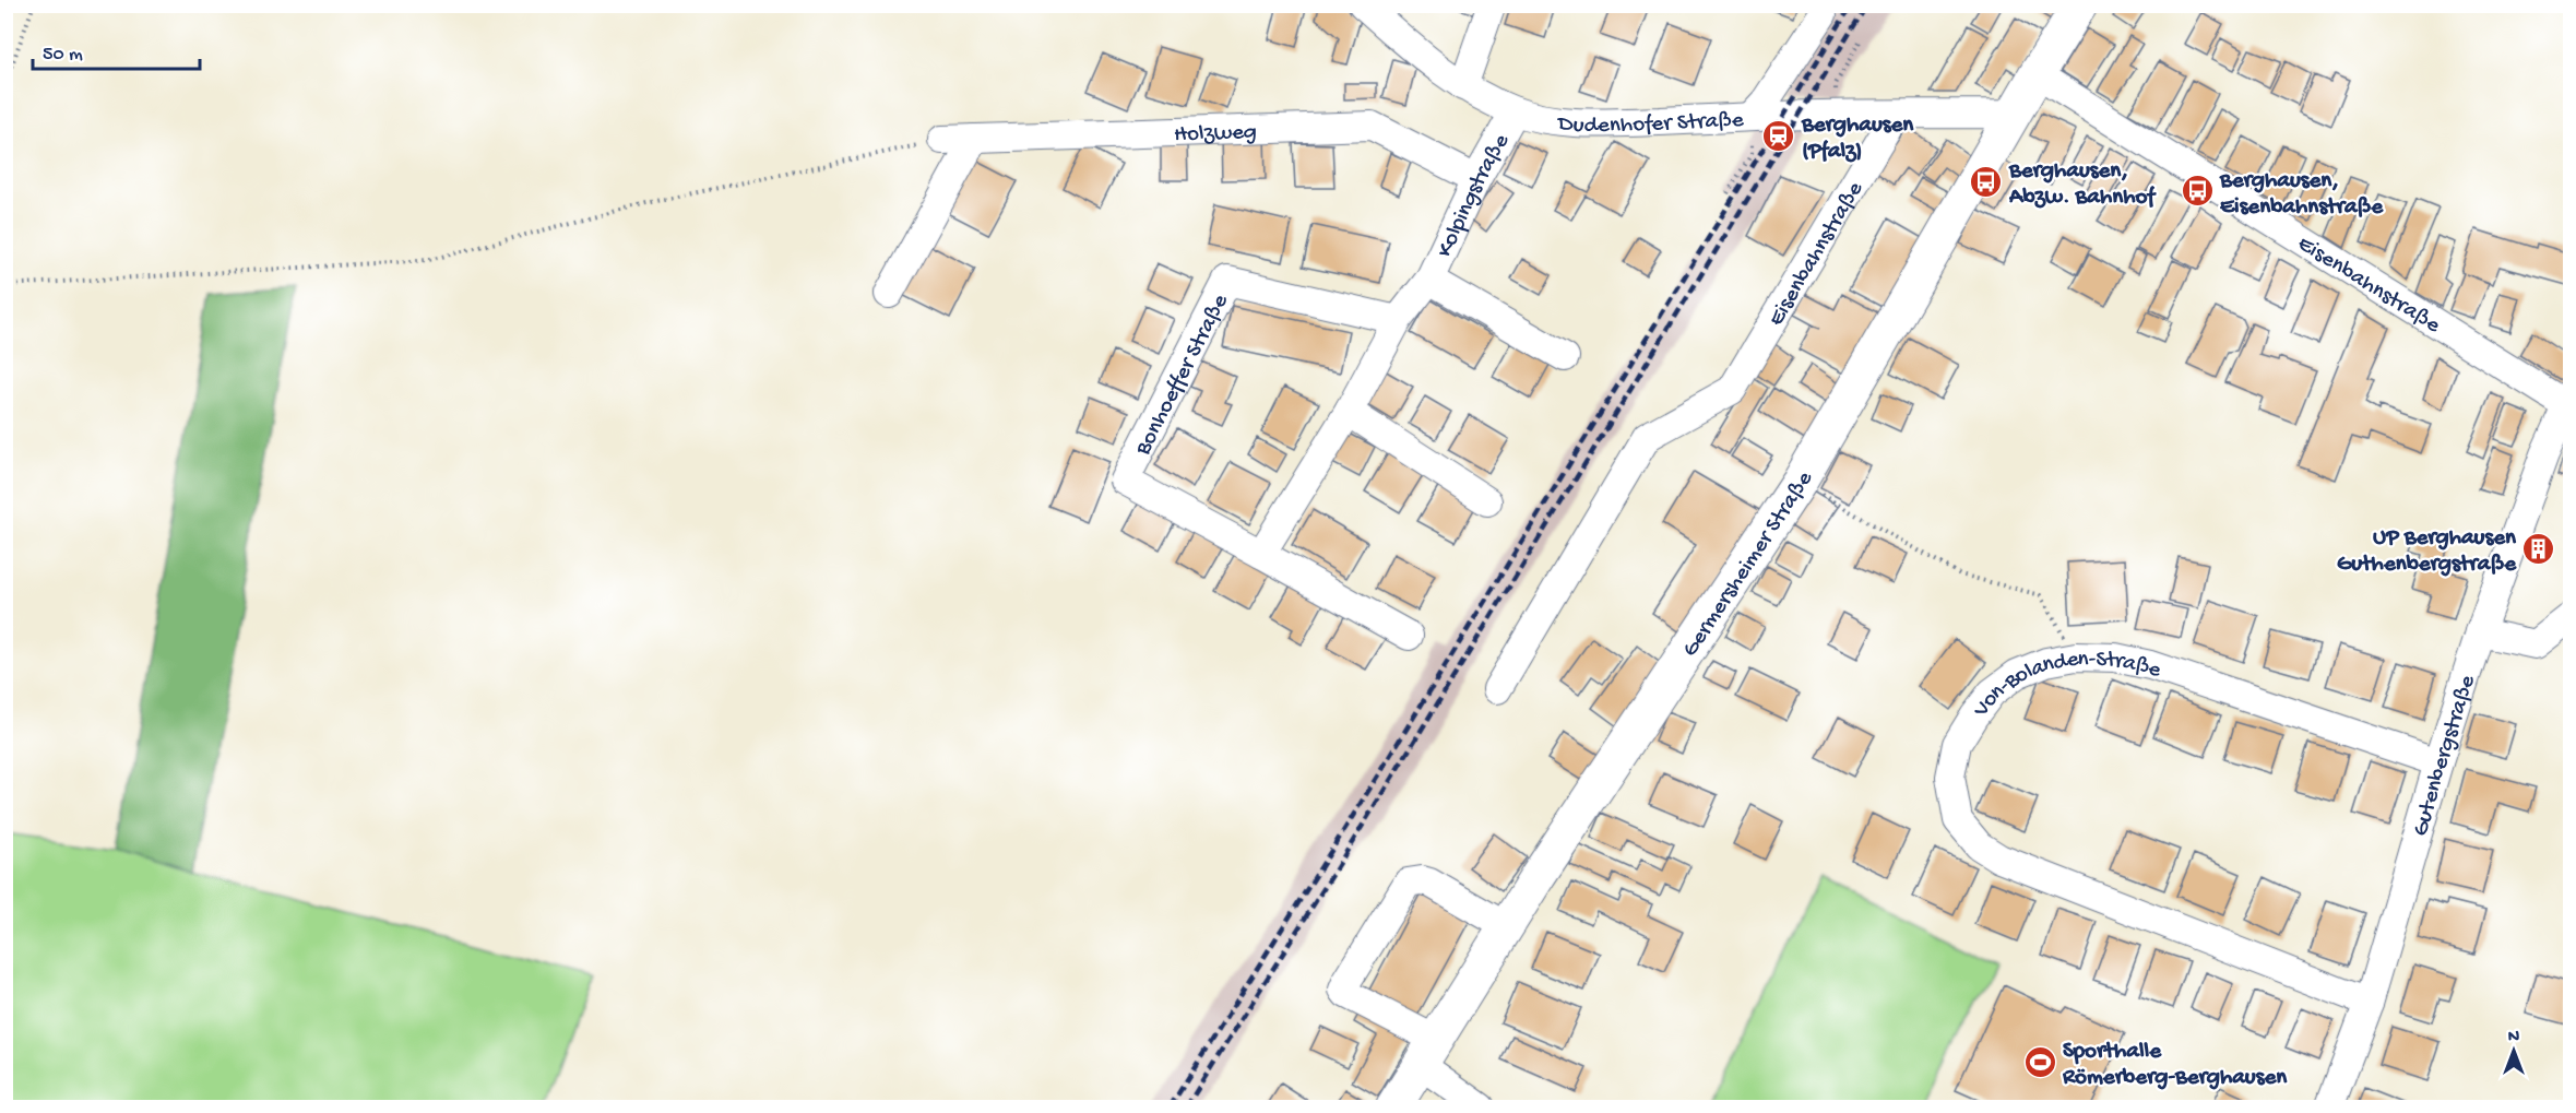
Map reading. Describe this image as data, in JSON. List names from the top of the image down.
{
  "streets": {
    "main road": ["Germersheimer Straße"],
    "street": [
      "Dudenhofer Straße",
      "Holzweg",
      "Kolpingstraße",
      "Eisenbahnstraße",
      "Bonhoeffer Straße",
      "Von-Bolanden-Straße",
      "Gutenbergstraße"
    ]
  },
  "crossings": [
    ["Dudenhofer Straße", "Kolpingstraße"],
    ["Dudenhofer Straße", "Eisenbahnstraße"],
    ["Dudenhofer Straße", "Germersheimer Straße"],
    ["Holzweg", "Kolpingstraße"],
    ["Kolpingstraße", "Bonhoeffer Straße"],
    ["Eisenbahnstraße", "Germersheimer Straße"],
    ["Eisenbahnstraße", "Gutenbergstraße"],
    ["Von-Bolanden-Straße", "Gutenbergstraße"]
  ],
  "places": {
    "station": ["Berghausen (Pfalz)"],
    "bus stop": ["Berghausen, Abzw. Bahnhof", "Berghausen, Eisenbahnstraße"],
    "building": ["UP Berghausen Guthenbergstraße"],
    "sports": ["Sporthalle Römerberg-Berghausen"]
  },
  "scale_bar": "50 m",
  "north": "top"
}
